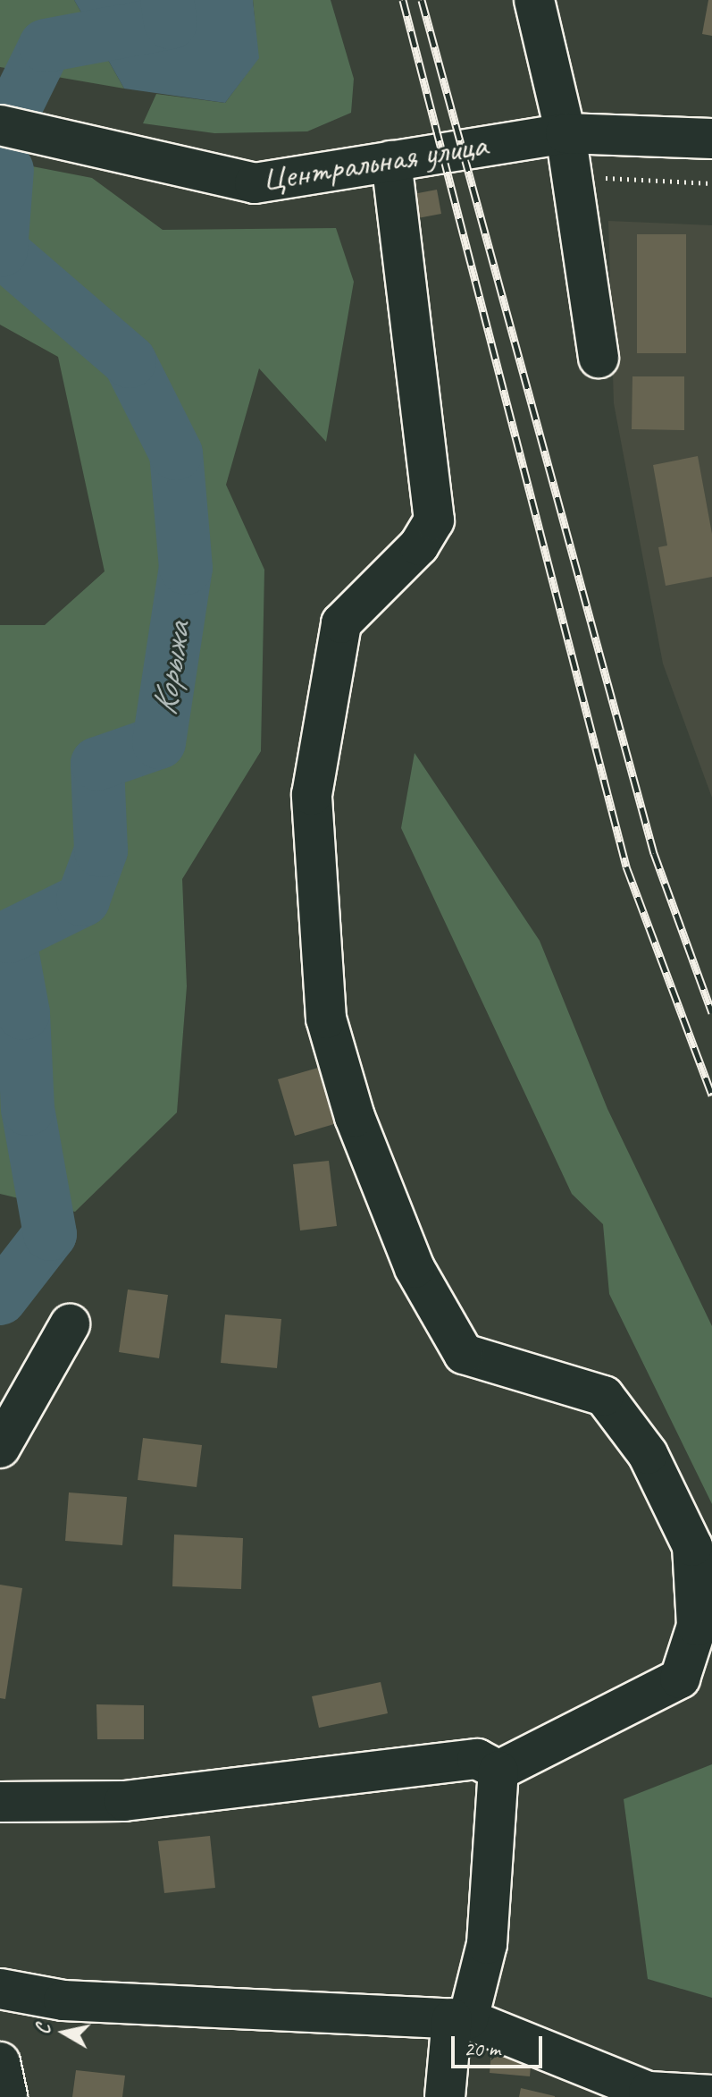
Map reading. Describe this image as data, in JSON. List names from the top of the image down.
{
  "streets": {
    "street": ["Центральная улица"]
  },
  "water": ["Корыжа"],
  "scale_bar": "20 m",
  "north": "left"
}
